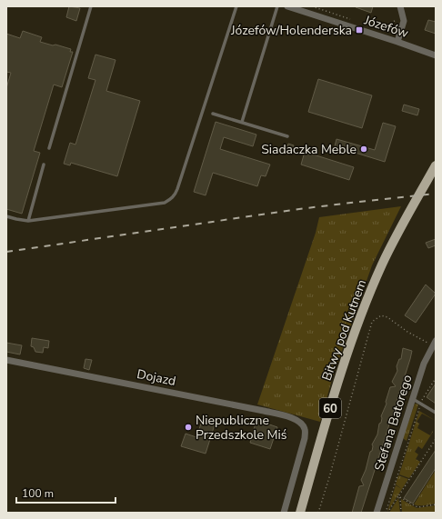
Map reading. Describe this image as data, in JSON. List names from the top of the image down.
{
  "streets": {
    "main road": ["Bitwy pod Kutnem", "60"],
    "street": ["Józefów", "Dojazd", "Stefana Batorego"]
  },
  "places": {
    "transit": ["Józefów/Holenderska"],
    "other": ["Siadaczka Meble", "Niepubliczne Przedszkole Miś"]
  },
  "scale_bar": "100 m"
}
